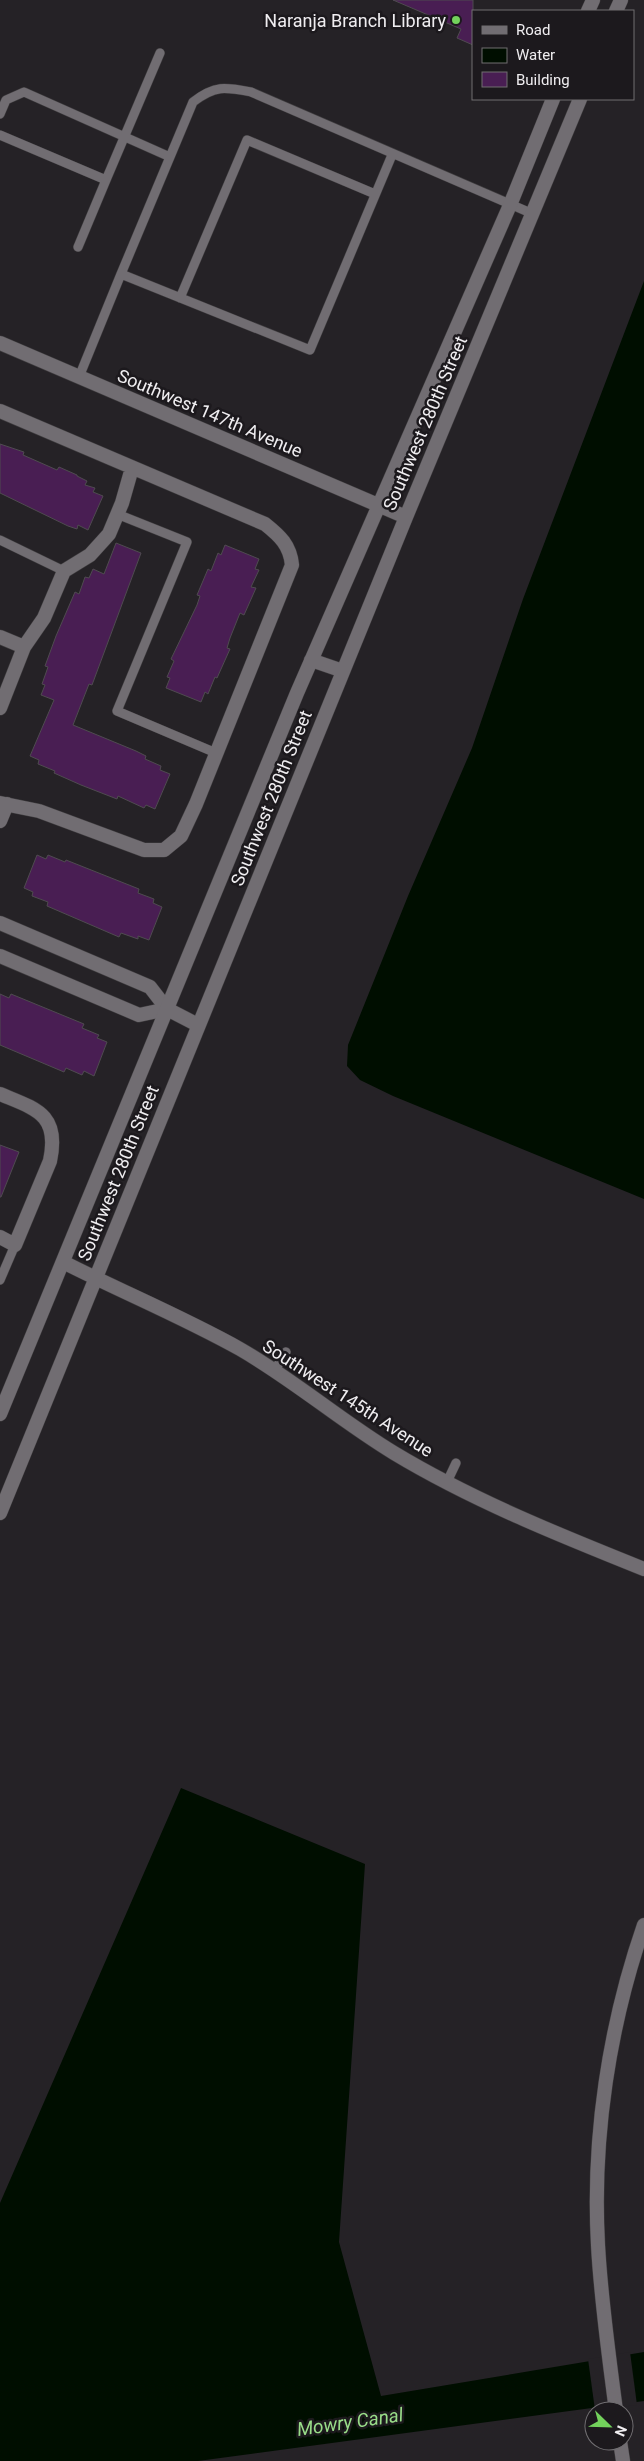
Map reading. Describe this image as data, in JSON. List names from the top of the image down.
{
  "streets": {
    "street": ["Southwest 147th Avenue", "Southwest 280th Street", "Southwest 145th Avenue"]
  },
  "crossings": [
    ["Southwest 147th Avenue", "Southwest 280th Street"],
    ["Southwest 280th Street", "Southwest 145th Avenue"]
  ],
  "water": ["Mowry Canal"],
  "places": ["Naranja Branch Library"],
  "legend": ["Road", "Water", "Building"],
  "north": "bottom right"
}
